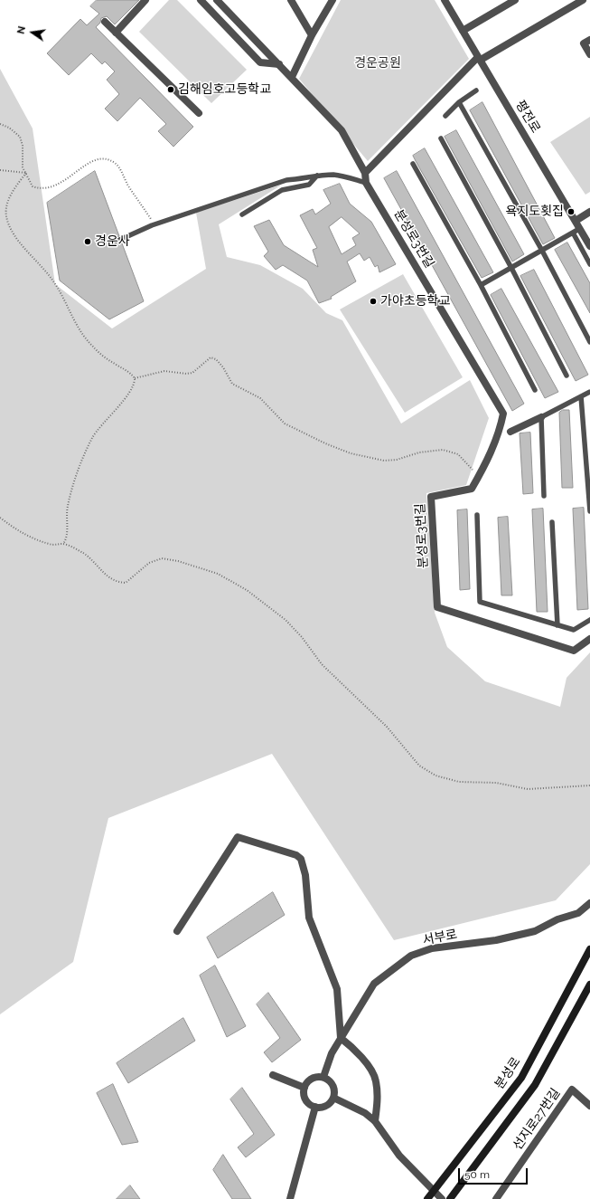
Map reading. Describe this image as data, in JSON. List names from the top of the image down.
{
  "streets": {
    "main road": ["분성로"],
    "street": [
      "평전로",
      "분성로3번길",
      "서부로",
      "선지로27번길"
    ]
  },
  "parks": ["경운공원"],
  "places": [
    "김해임호고등학교",
    "욕지도횟집",
    "경운사",
    "가야초등학교"
  ],
  "scale_bar": "50 m",
  "north": "left"
}
